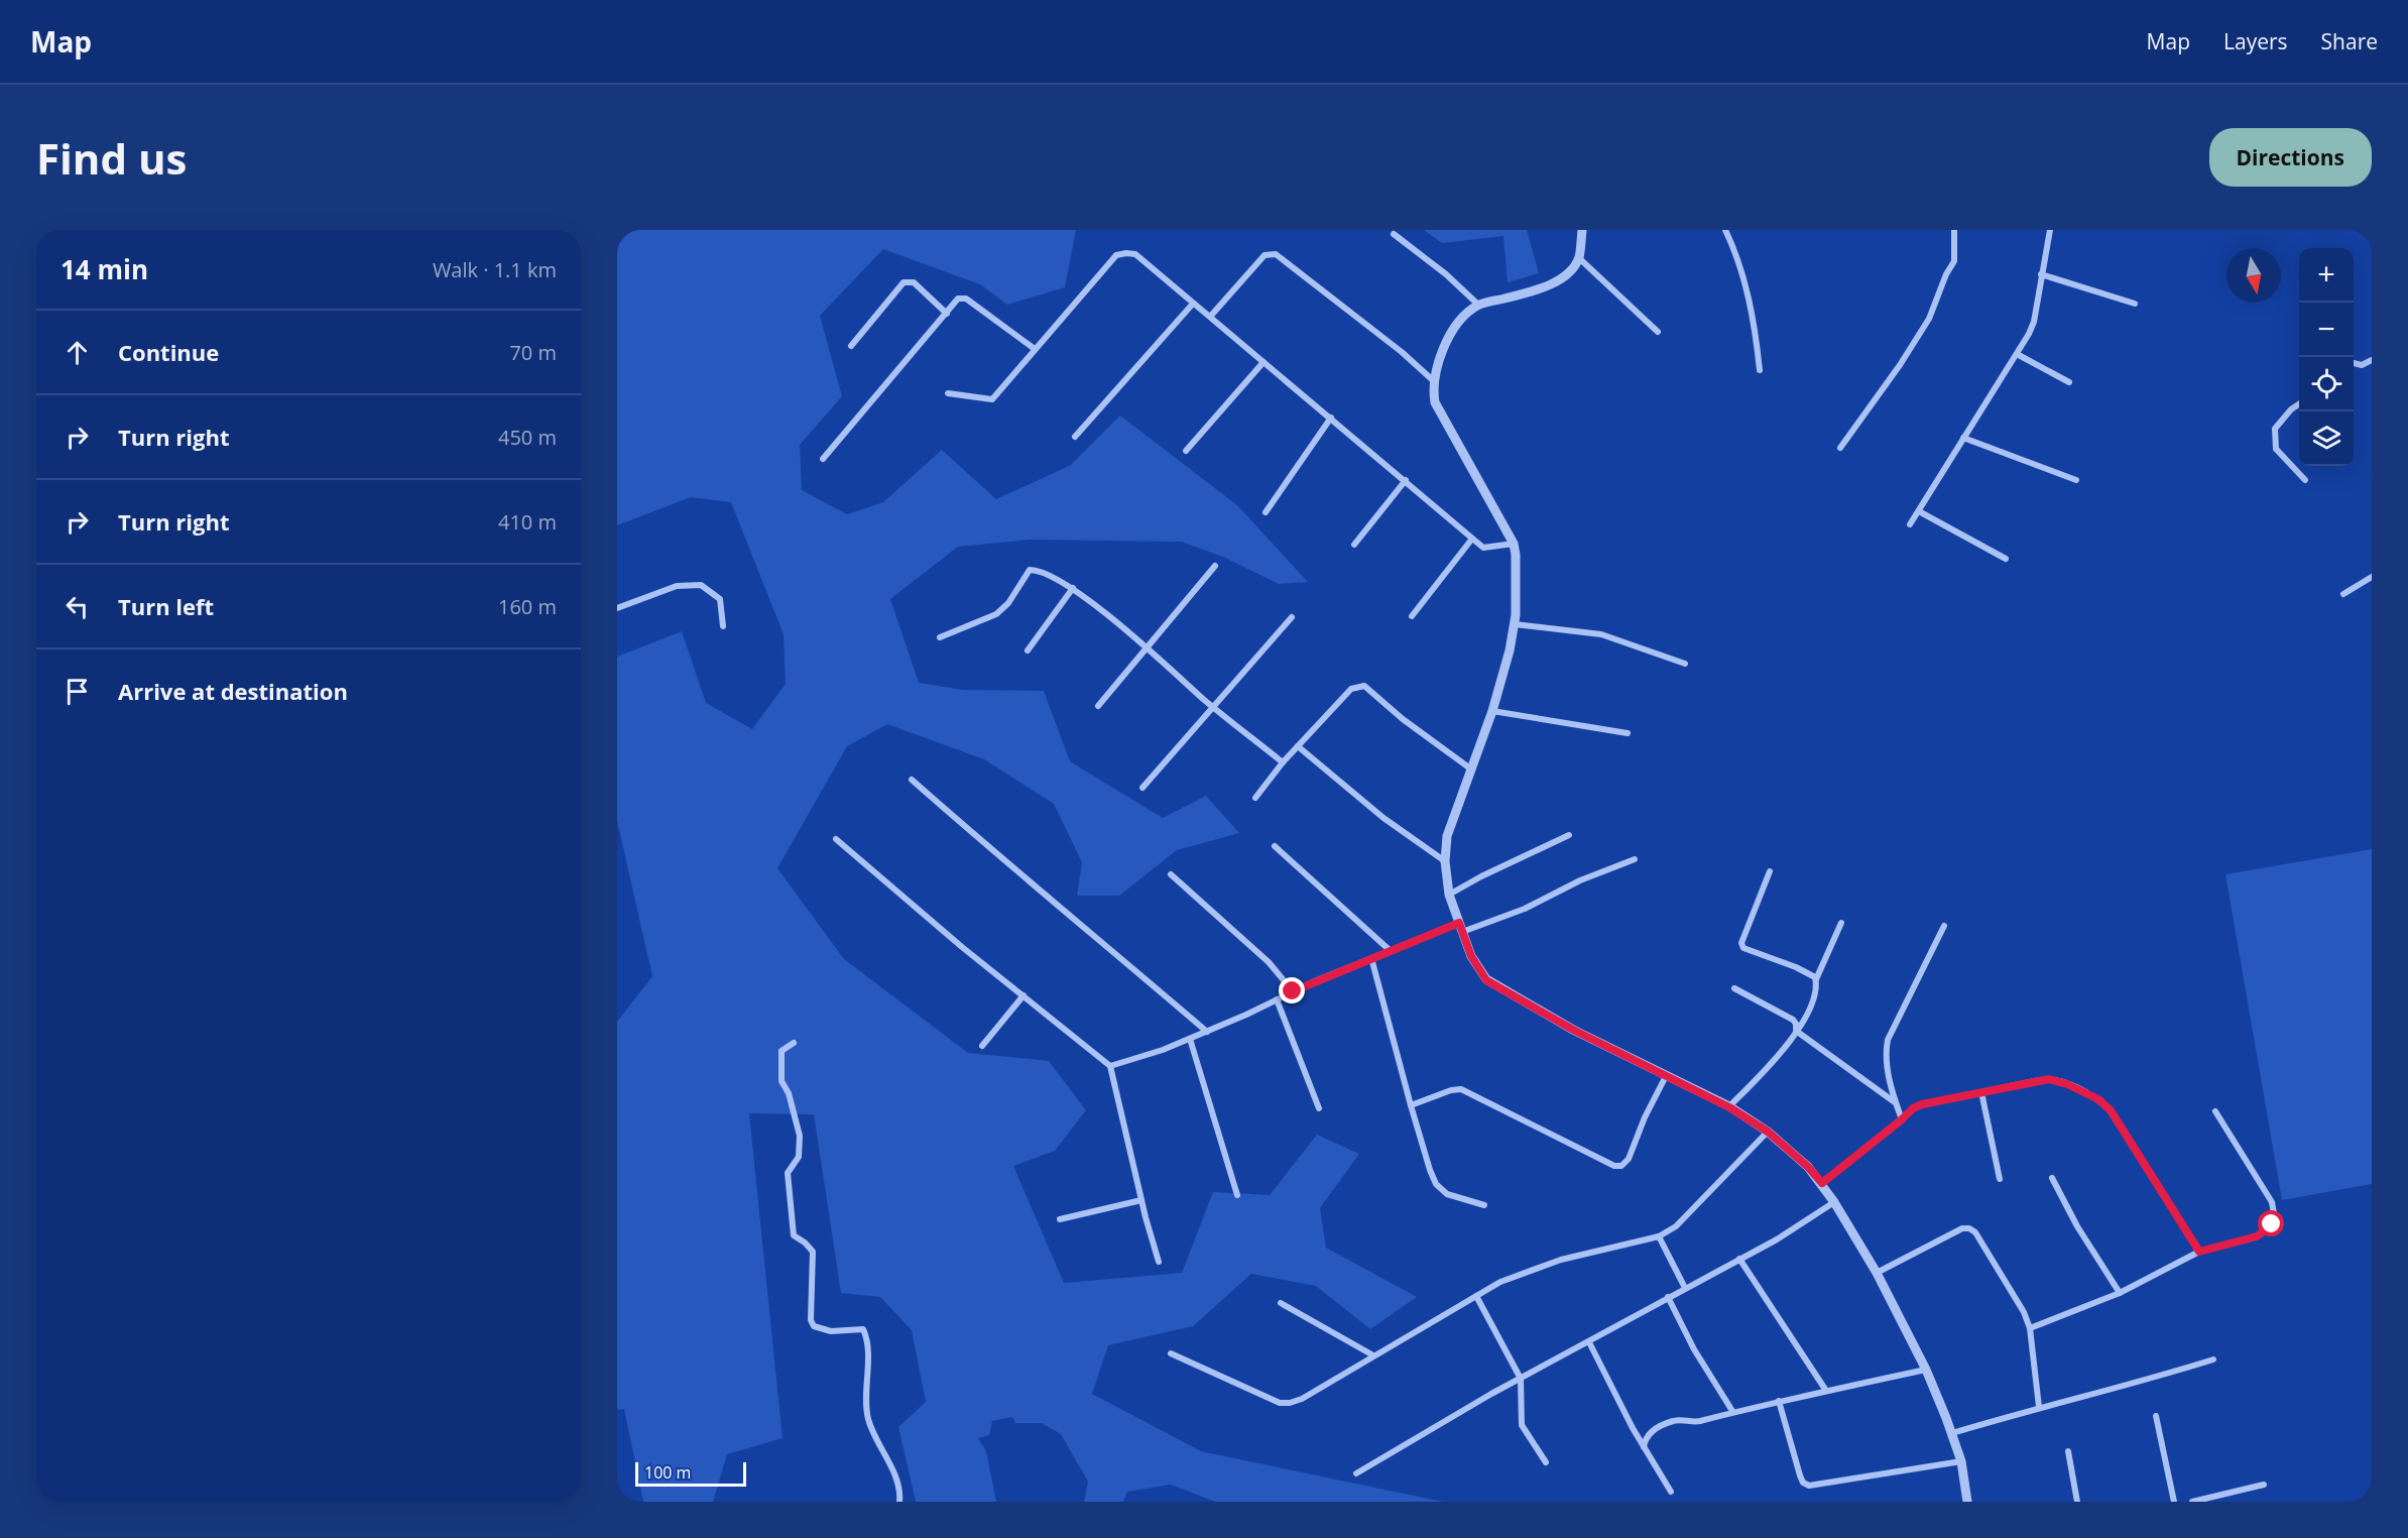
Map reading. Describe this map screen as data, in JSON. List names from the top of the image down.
{
  "scale_bar": "100 m",
  "north": "bottom",
  "page": {
    "header": "Map",
    "nav": ["Map", "Layers", "Share"],
    "buttons": "Directions",
    "title": "Find us",
    "heading": ["14 min", "Walk · 1.1 km"],
    "map_buttons": ["+", "−"],
    "list": [
      ["Continue", "70 m"],
      ["Turn right", "450 m"],
      ["Turn right", "410 m"],
      ["Turn left", "160 m"],
      "Arrive at destination"
    ],
    "scale": "100 m"
  }
}
